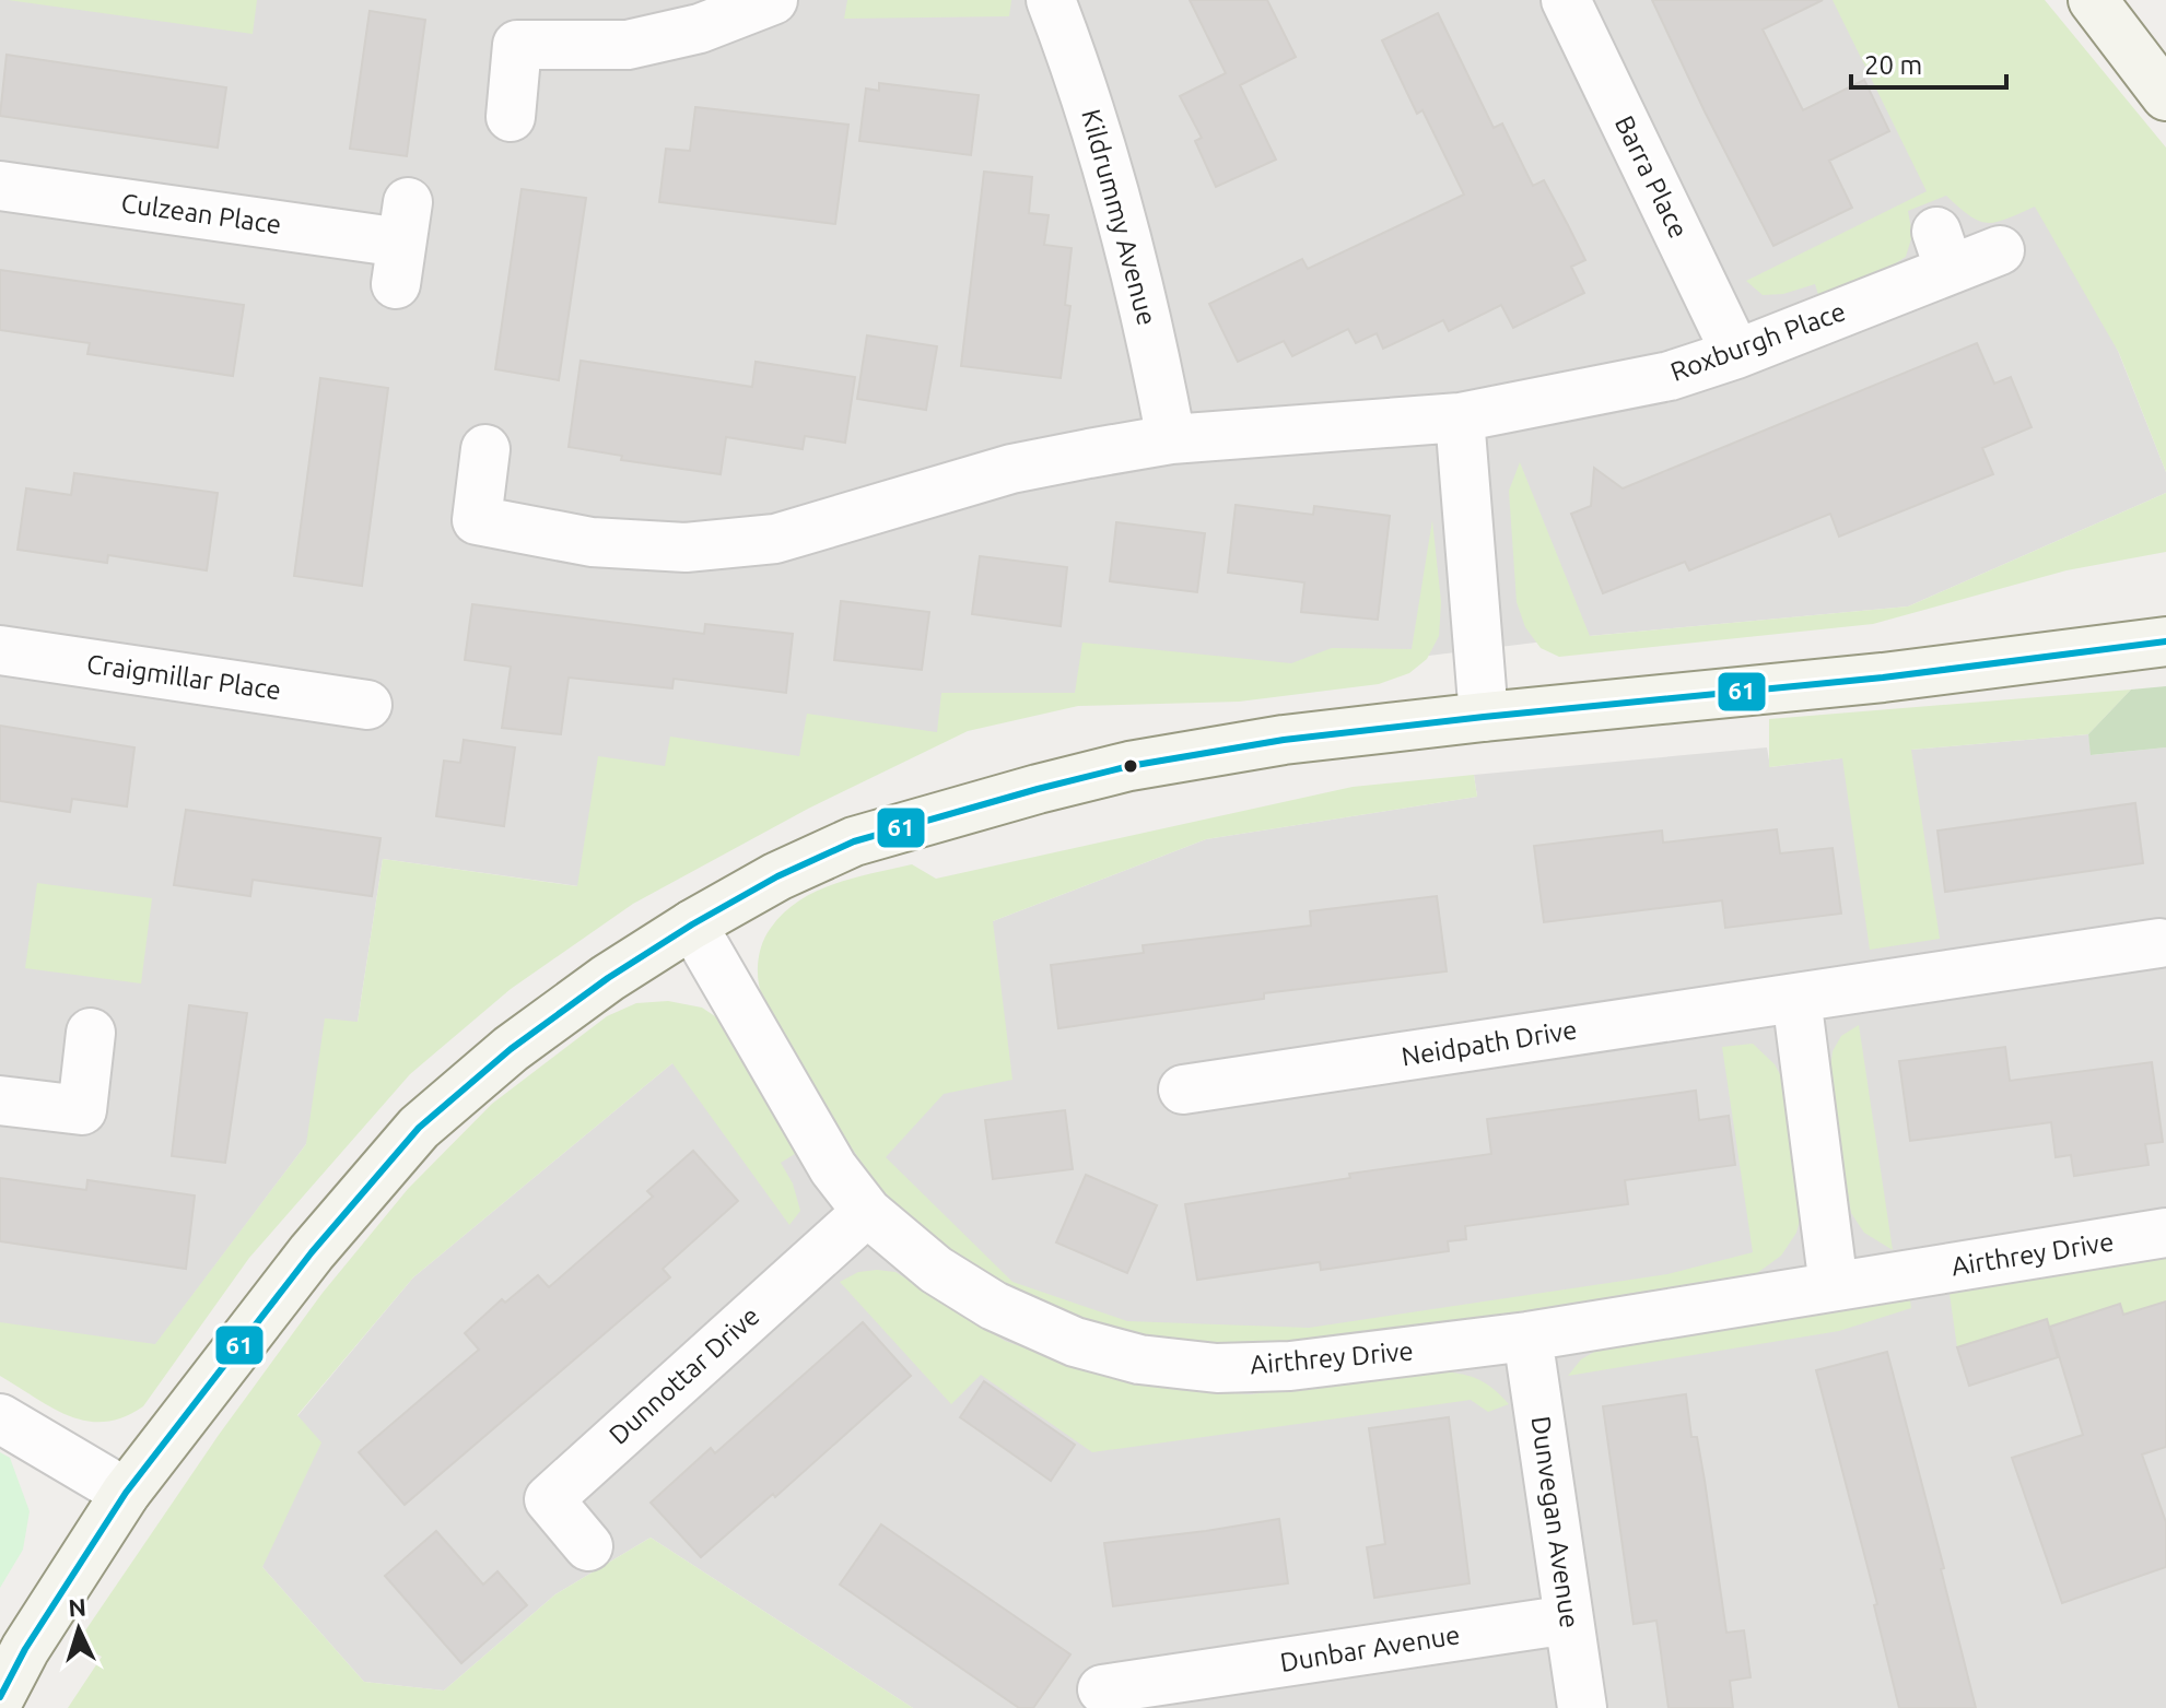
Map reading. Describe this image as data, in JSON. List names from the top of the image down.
{
  "streets": {
    "street": [
      "Barra Place",
      "Culzean Place",
      "Kildrummy Avenue",
      "Roxburgh Place",
      "Craigmillar Place",
      "Neidpath Drive",
      "Airthrey Drive",
      "Dunnottar Drive",
      "Dunvegan Avenue",
      "Dunbar Avenue"
    ]
  },
  "crossings": [
    ["Barra Place", "Roxburgh Place"],
    ["Kildrummy Avenue", "Roxburgh Place"],
    ["Airthrey Drive", "Dunnottar Drive"],
    ["Airthrey Drive", "Dunvegan Avenue"],
    ["Dunvegan Avenue", "Dunbar Avenue"]
  ],
  "lines": ["transit line 61"],
  "scale_bar": "20 m",
  "north": "top"
}
